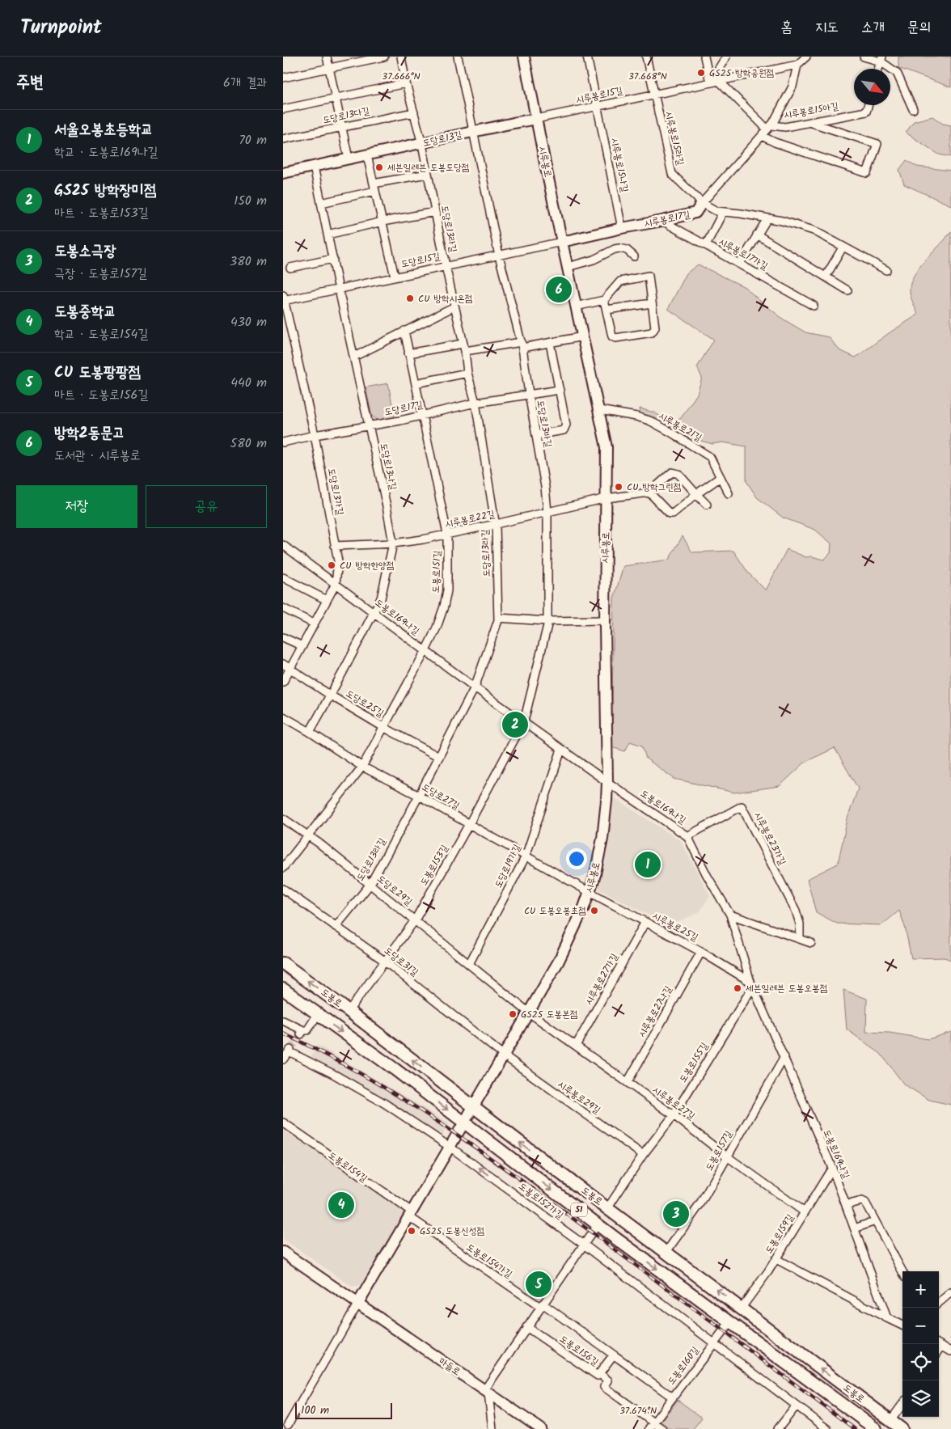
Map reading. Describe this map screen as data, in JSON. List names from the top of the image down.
{
  "streets": {
    "main road": ["도봉로", "51"],
    "street": [
      "시루봉로15길",
      "시루봉로15아길",
      "도당로13다길",
      "시루봉로15라길",
      "도당로13길",
      "시루봉로",
      "시루봉로15나길",
      "시루봉로17길",
      "도당로13라길",
      "시루봉로17가길",
      "도당로15길",
      "도당로17길",
      "도당로13바길",
      "시루봉로21길",
      "도당로13나길",
      "도당로13가길",
      "시루봉로22길",
      "도봉로151길",
      "도봉로169나길",
      "도당로25길",
      "도당로27길",
      "시루봉로23가길",
      "도봉로153길",
      "도당로19가길",
      "도당로29길",
      "시루봉로25길",
      "도당로31길",
      "시루봉로27가길",
      "시루봉로27나길",
      "도봉로155길",
      "시루봉로29길",
      "시루봉로27길",
      "도봉로157길",
      "도봉로154길",
      "도봉로152가길",
      "도봉로159길",
      "도봉로154가길",
      "도봉로156길",
      "도봉로160길",
      "마들로"
    ]
  },
  "crossings": [
    ["시루봉로15길", "시루봉로15라길"],
    ["시루봉로15길", "도당로13길"],
    ["시루봉로15길", "시루봉로"],
    ["시루봉로15길", "시루봉로15나길"],
    ["시루봉로15길", "시루봉로17길"],
    ["시루봉로15아길", "시루봉로17길"],
    ["시루봉로15라길", "시루봉로17길"],
    ["도당로13길", "시루봉로"],
    ["도당로13길", "도당로13라길"],
    ["도당로13길", "도당로13바길"],
    ["도당로13길", "도당로13나길"],
    ["시루봉로", "시루봉로17길"],
    ["시루봉로", "도당로15길"],
    ["시루봉로", "시루봉로21길"],
    ["시루봉로", "시루봉로22길"],
    ["시루봉로", "도봉로169나길"],
    ["시루봉로", "도당로27길"],
    ["시루봉로", "도당로29길"],
    ["시루봉로", "시루봉로25길"],
    ["시루봉로", "도당로31길"],
    ["시루봉로", "도봉로"],
    ["시루봉로", "시루봉로29길"],
    ["시루봉로", "시루봉로27길"],
    ["시루봉로15나길", "시루봉로17길"],
    ["시루봉로17길", "시루봉로17가길"],
    ["시루봉로17길", "도당로15길"],
    ["도당로13라길", "도당로15길"],
    ["도당로13라길", "도당로17길"],
    ["도당로13라길", "시루봉로22길"],
    ["도당로13라길", "도봉로169나길"],
    ["도당로13라길", "도당로25길"],
    ["도당로13라길", "도당로27길"],
    ["도당로13라길", "도당로29길"],
    ["도당로13라길", "도당로31길"],
    ["도당로15길", "도당로13바길"],
    ["도당로15길", "도당로13나길"],
    ["도당로15길", "도당로13가길"],
    ["도당로17길", "도당로13바길"],
    ["도당로17길", "도당로13나길"],
    ["도당로17길", "도당로13가길"],
    ["도당로17길", "도봉로151길"],
    ["도당로13바길", "시루봉로22길"],
    ["도당로13바길", "도봉로169나길"],
    ["도당로13바길", "도봉로153길"],
    ["도당로13나길", "시루봉로22길"],
    ["도당로13나길", "도봉로169나길"],
    ["도당로13나길", "도당로25길"],
    ["도당로13나길", "도당로27길"],
    ["도당로13가길", "시루봉로22길"],
    ["도당로13가길", "도봉로169나길"],
    ["도당로13가길", "도당로25길"],
    ["시루봉로22길", "도봉로151길"],
    ["도봉로151길", "도봉로169나길"],
    ["도봉로151길", "도당로25길"],
    ["도봉로151길", "도당로27길"],
    ["도봉로151길", "도당로29길"],
    ["도봉로169나길", "시루봉로23가길"],
    ["도봉로169나길", "도봉로153길"],
    ["도봉로169나길", "도당로19가길"],
    ["도봉로169나길", "시루봉로25길"],
    ["도봉로169나길", "도봉로155길"],
    ["도봉로169나길", "도봉로157길"],
    ["도봉로169나길", "도봉로159길"],
    ["도당로27길", "도봉로153길"],
    ["도당로27길", "도당로19가길"],
    ["도당로27길", "시루봉로25길"],
    ["도봉로153길", "도당로29길"],
    ["도봉로153길", "도당로31길"],
    ["도봉로153길", "도봉로"],
    ["도당로19가길", "도당로29길"],
    ["도당로29길", "시루봉로27길"],
    ["시루봉로25길", "시루봉로27가길"],
    ["시루봉로25길", "시루봉로27나길"],
    ["시루봉로25길", "도봉로155길"],
    ["도당로31길", "시루봉로29길"],
    ["시루봉로27가길", "시루봉로27길"],
    ["도봉로", "도봉로155길"],
    ["도봉로", "도봉로157길"],
    ["도봉로", "도봉로159길"],
    ["도봉로", "도봉로160길"],
    ["시루봉로27나길", "시루봉로27길"],
    ["도봉로155길", "시루봉로29길"],
    ["도봉로155길", "시루봉로27길"],
    ["시루봉로27길", "도봉로157길"],
    ["시루봉로27길", "도봉로159길"],
    ["도봉로154길", "도봉로154가길"],
    ["도봉로152가길", "도봉로160길"],
    ["도봉로154가길", "도봉로156길"],
    ["도봉로156길", "도봉로160길"]
  ],
  "places": [
    "GS25 방학공원점",
    "세븐일레븐 도봉도당점",
    "CU 방학시온점",
    "CU 방학그린점",
    "CU 방학한양점",
    "CU 도봉오봉초점",
    "세븐일레븐 도봉오봉점",
    "GS25 도봉본점",
    "GS25 도봉신성점"
  ],
  "scale_bar": "100 m",
  "north": "bottom right",
  "page": {
    "header": "Turnpoint",
    "nav": [
      "홈",
      "지도",
      "소개",
      "문의"
    ],
    "heading": ["주변", "6개 결과"],
    "list": [
      {
        "mark": "1",
        "name": "서울오봉초등학교",
        "note": "학교 · 도봉로169나길",
        "value": "70 m"
      },
      {
        "mark": "2",
        "name": "GS25 방학장미점",
        "note": "마트 · 도봉로153길",
        "value": "150 m"
      },
      {
        "mark": "3",
        "name": "도봉소극장",
        "note": "극장 · 도봉로157길",
        "value": "380 m"
      },
      {
        "mark": "4",
        "name": "도봉중학교",
        "note": "학교 · 도봉로154길",
        "value": "430 m"
      },
      {
        "mark": "5",
        "name": "CU 도봉팡팡점",
        "note": "마트 · 도봉로156길",
        "value": "440 m"
      },
      {
        "mark": "6",
        "name": "방학2동문고",
        "note": "도서관 · 시루봉로",
        "value": "580 m"
      }
    ],
    "pins": [
      "6",
      "2",
      "1",
      "4",
      "3",
      "5"
    ],
    "buttons": ["저장", "공유"],
    "map_buttons": ["+", "−"],
    "scale": "100 m"
  },
  "coordinates": ["37.666°N", "37.668°N", "37.674°N"]
}
